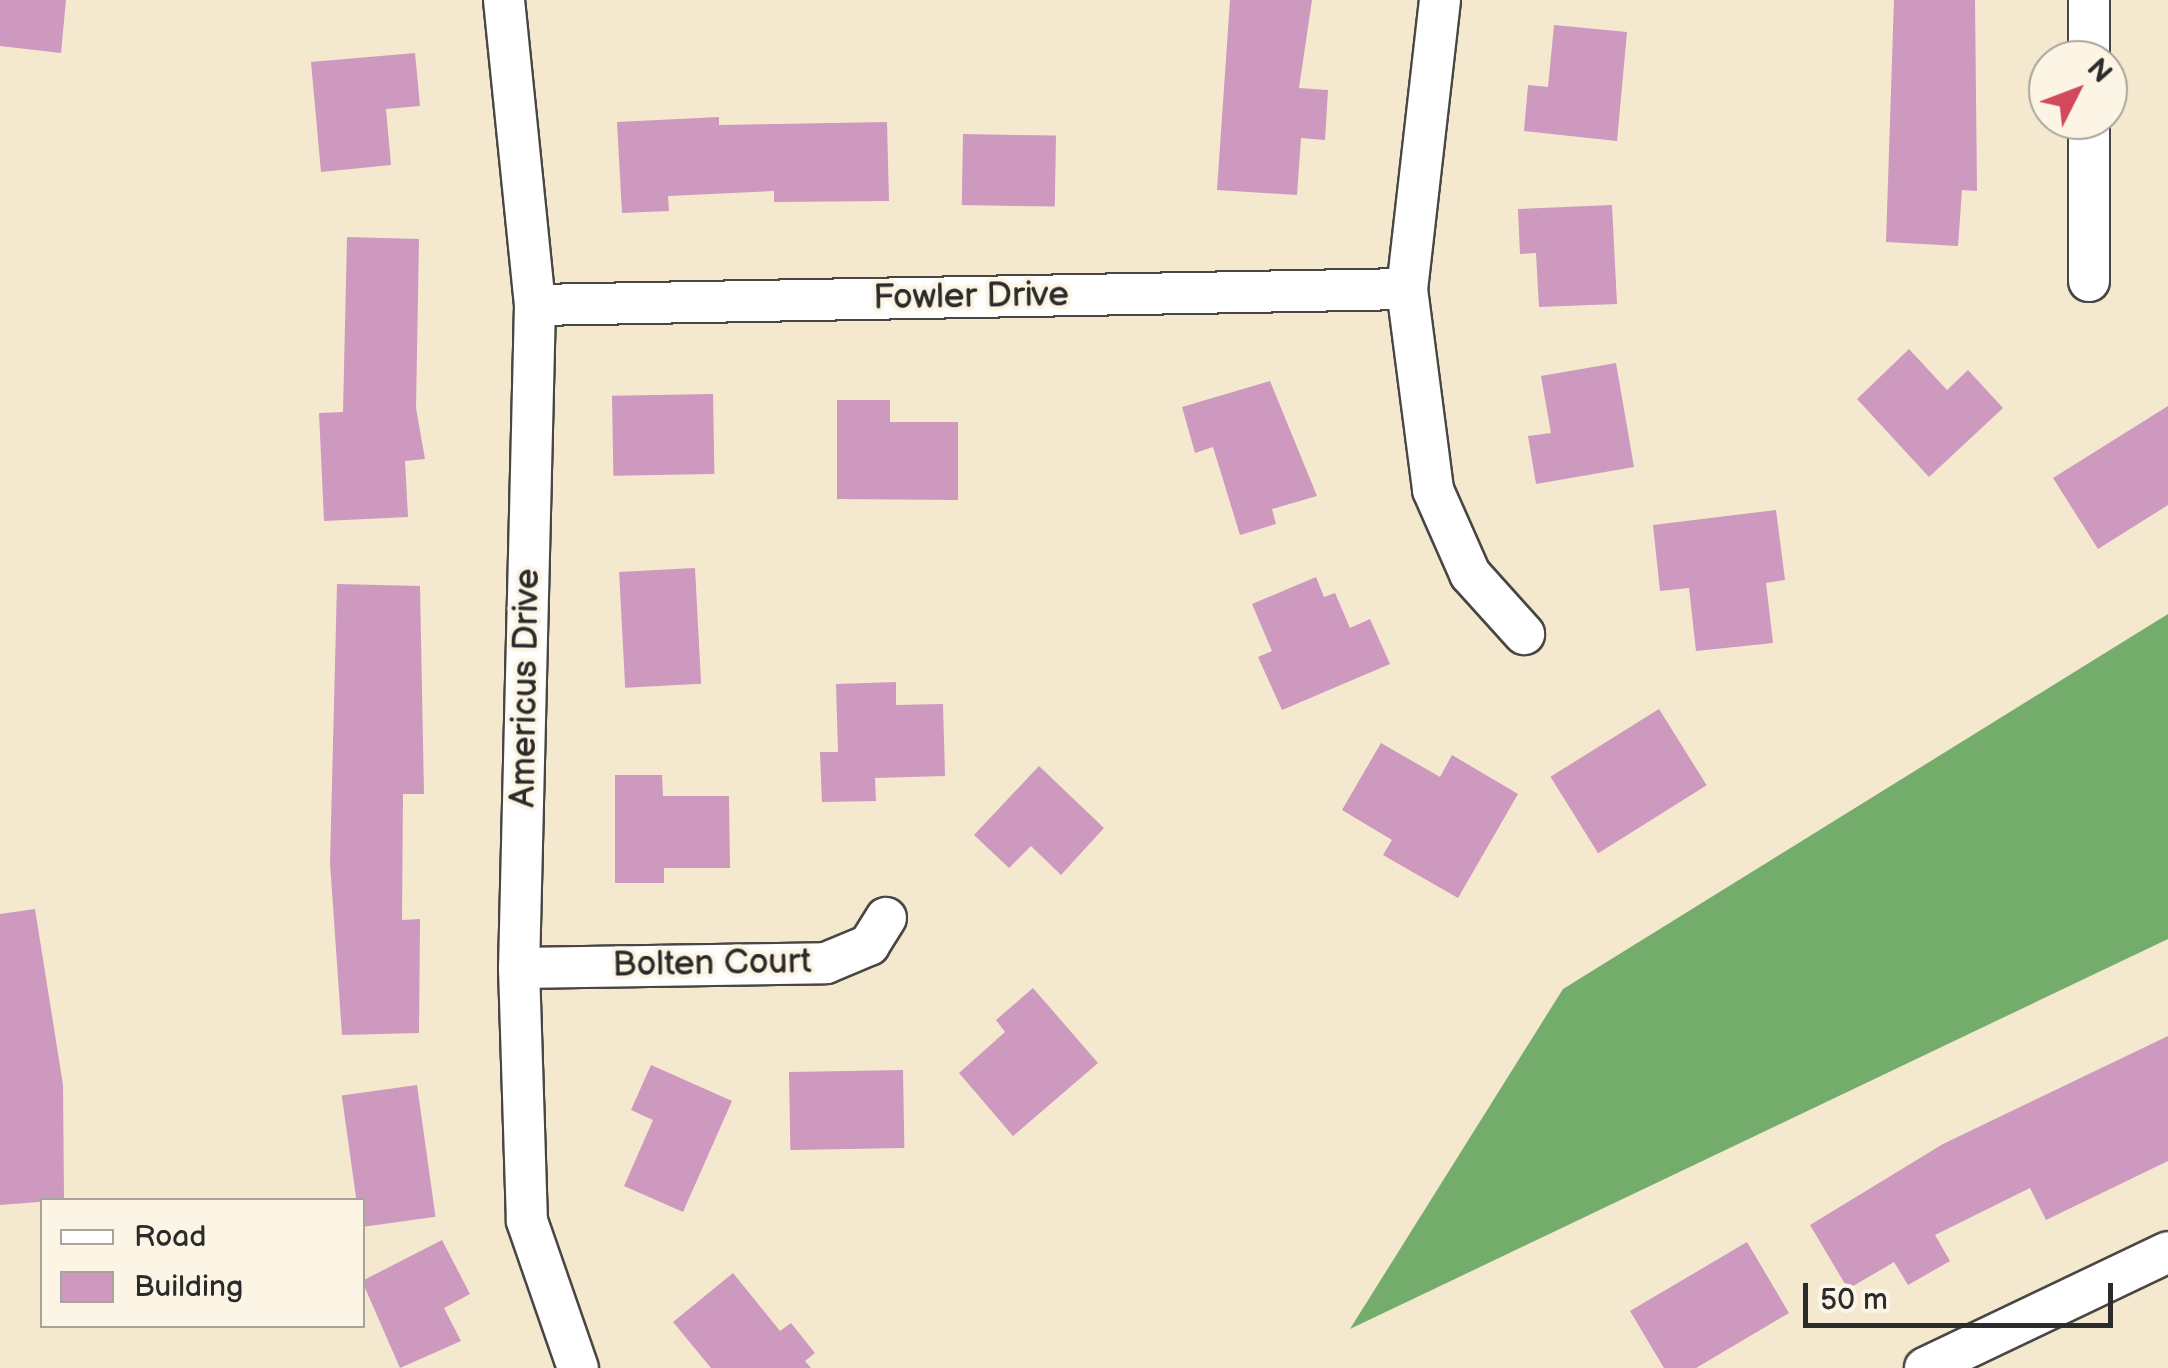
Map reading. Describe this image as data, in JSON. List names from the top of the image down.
{
  "streets": {
    "street": ["Fowler Drive", "Americus Drive", "Bolten Court"]
  },
  "crossings": [
    ["Fowler Drive", "Americus Drive"],
    ["Americus Drive", "Bolten Court"]
  ],
  "legend": ["Road", "Building"],
  "scale_bar": "50 m",
  "north": "top right"
}
